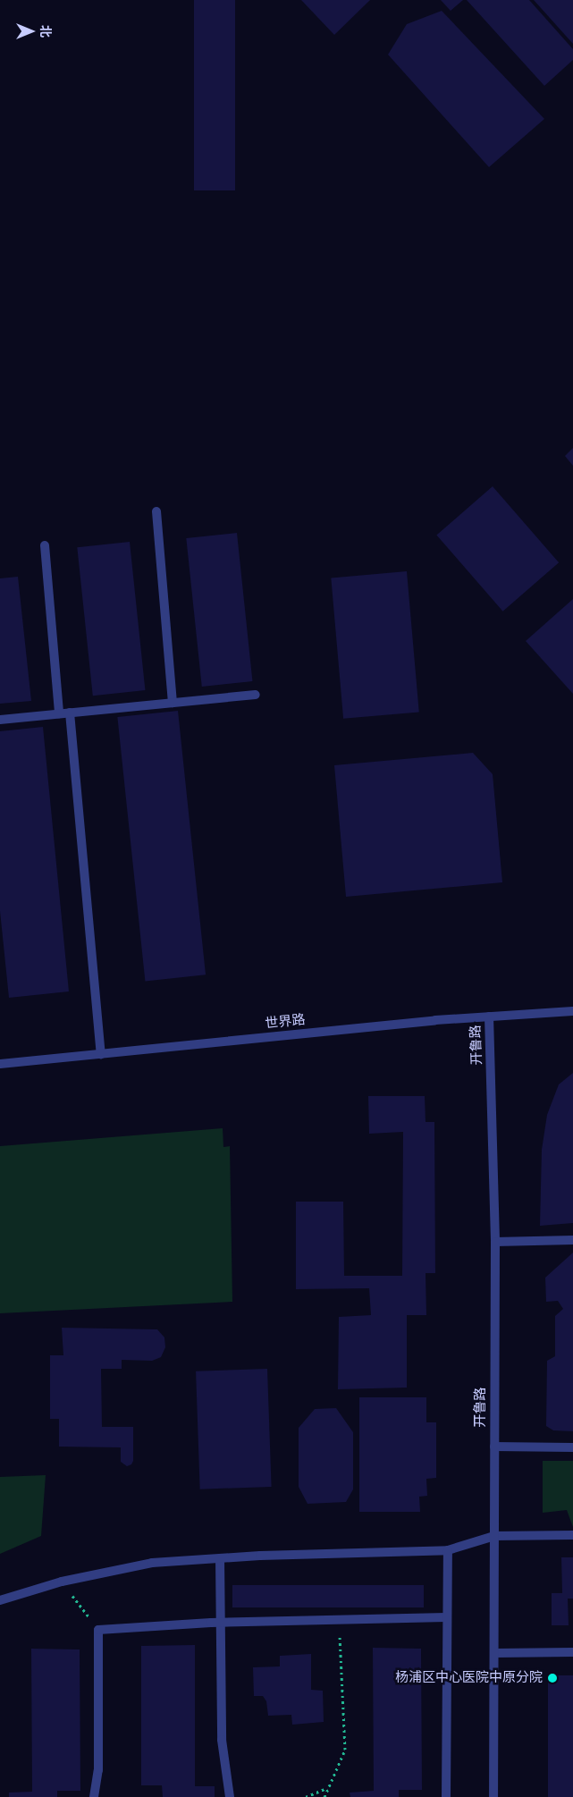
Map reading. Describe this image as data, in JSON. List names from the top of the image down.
{
  "streets": {
    "street": ["世界路", "开鲁路"]
  },
  "crossings": [
    ["世界路", "开鲁路"]
  ],
  "places": ["杨浦区中心医院中原分院"],
  "north": "right"
}
